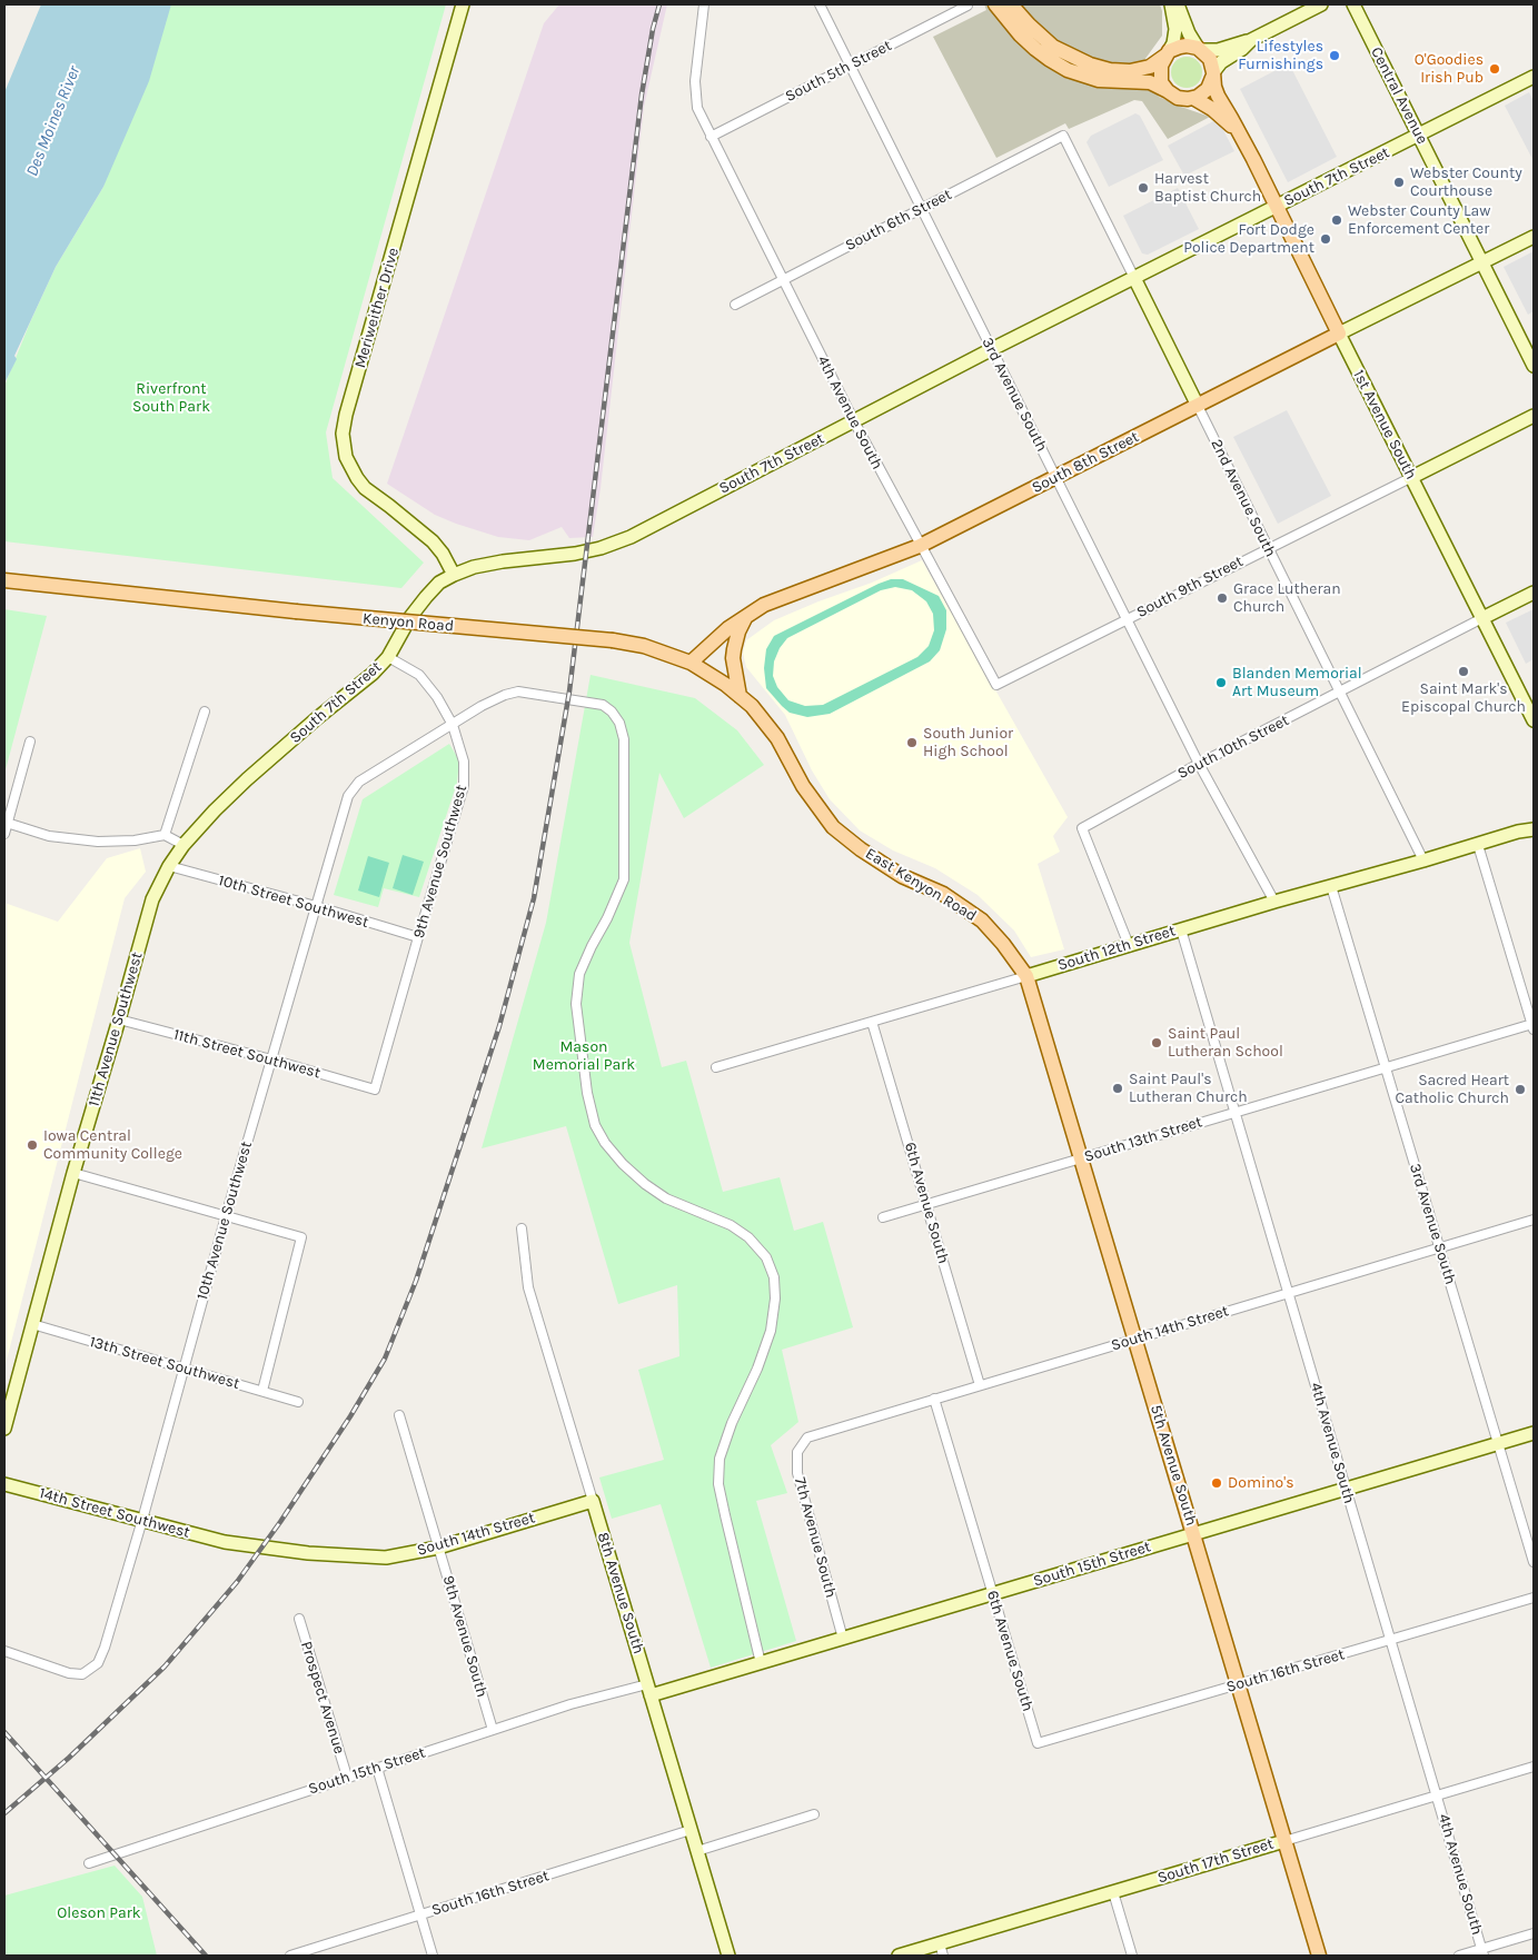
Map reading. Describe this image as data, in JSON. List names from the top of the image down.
{
  "streets": {
    "main road": [
      "1st Avenue South",
      "South 8th Street",
      "Kenyon Road",
      "East Kenyon Road",
      "5th Avenue South"
    ],
    "street": [
      "South 5th Street",
      "Central Avenue",
      "South 7th Street",
      "South 6th Street",
      "Meriweither Drive",
      "3rd Avenue South",
      "4th Avenue South",
      "2nd Avenue South",
      "South 9th Street",
      "South 10th Street",
      "9th Avenue Southwest",
      "10th Street Southwest",
      "South 12th Street",
      "11th Avenue Southwest",
      "11th Street Southwest",
      "South 13th Street",
      "6th Avenue South",
      "10th Avenue Southwest",
      "South 14th Street",
      "13th Street Southwest",
      "14th Street Southwest",
      "7th Avenue South",
      "South 15th Street",
      "8th Avenue South",
      "9th Avenue South",
      "South 16th Street",
      "Prospect Avenue",
      "South 17th Street"
    ]
  },
  "crossings": [
    ["South 5th Street", "3rd Avenue South"],
    ["South 5th Street", "4th Avenue South"],
    ["Central Avenue", "South 7th Street"],
    ["Central Avenue", "South 8th Street"],
    ["South 7th Street", "Meriweither Drive"],
    ["South 7th Street", "3rd Avenue South"],
    ["South 7th Street", "4th Avenue South"],
    ["South 7th Street", "1st Avenue South"],
    ["South 7th Street", "2nd Avenue South"],
    ["South 7th Street", "9th Avenue Southwest"],
    ["South 7th Street", "11th Avenue Southwest"],
    ["South 6th Street", "3rd Avenue South"],
    ["South 6th Street", "4th Avenue South"],
    ["South 6th Street", "2nd Avenue South"],
    ["3rd Avenue South", "South 8th Street"],
    ["3rd Avenue South", "South 9th Street"],
    ["3rd Avenue South", "South 10th Street"],
    ["3rd Avenue South", "South 12th Street"],
    ["3rd Avenue South", "South 13th Street"],
    ["3rd Avenue South", "South 14th Street"],
    ["3rd Avenue South", "South 15th Street"],
    ["4th Avenue South", "South 8th Street"],
    ["4th Avenue South", "South 9th Street"],
    ["4th Avenue South", "South 12th Street"],
    ["4th Avenue South", "South 13th Street"],
    ["4th Avenue South", "South 14th Street"],
    ["4th Avenue South", "South 15th Street"],
    ["4th Avenue South", "South 16th Street"],
    ["4th Avenue South", "South 17th Street"],
    ["1st Avenue South", "South 8th Street"],
    ["1st Avenue South", "South 9th Street"],
    ["1st Avenue South", "South 10th Street"],
    ["South 8th Street", "2nd Avenue South"],
    ["South 8th Street", "Kenyon Road"],
    ["2nd Avenue South", "South 9th Street"],
    ["2nd Avenue South", "South 10th Street"],
    ["2nd Avenue South", "South 12th Street"],
    ["Kenyon Road", "East Kenyon Road"],
    ["South 10th Street", "South 12th Street"],
    ["9th Avenue Southwest", "10th Street Southwest"],
    ["9th Avenue Southwest", "11th Street Southwest"],
    ["9th Avenue Southwest", "10th Avenue Southwest"],
    ["East Kenyon Road", "South 12th Street"],
    ["East Kenyon Road", "5th Avenue South"],
    ["10th Street Southwest", "11th Avenue Southwest"],
    ["10th Street Southwest", "10th Avenue Southwest"],
    ["South 12th Street", "6th Avenue South"],
    ["South 12th Street", "5th Avenue South"],
    ["11th Avenue Southwest", "11th Street Southwest"],
    ["11th Avenue Southwest", "13th Street Southwest"],
    ["11th Street Southwest", "10th Avenue Southwest"],
    ["South 13th Street", "6th Avenue South"],
    ["South 13th Street", "5th Avenue South"],
    ["6th Avenue South", "South 14th Street"],
    ["6th Avenue South", "South 15th Street"],
    ["6th Avenue South", "South 16th Street"],
    ["10th Avenue Southwest", "13th Street Southwest"],
    ["10th Avenue Southwest", "14th Street Southwest"],
    ["South 14th Street", "5th Avenue South"],
    ["South 14th Street", "14th Street Southwest"],
    ["South 14th Street", "7th Avenue South"],
    ["South 14th Street", "8th Avenue South"],
    ["South 14th Street", "9th Avenue South"],
    ["5th Avenue South", "South 15th Street"],
    ["5th Avenue South", "South 16th Street"],
    ["5th Avenue South", "South 17th Street"],
    ["7th Avenue South", "South 15th Street"],
    ["South 15th Street", "8th Avenue South"],
    ["South 15th Street", "9th Avenue South"],
    ["South 15th Street", "Prospect Avenue"],
    ["8th Avenue South", "South 16th Street"]
  ],
  "water": ["Des Moines River"],
  "parks": ["Riverfront South Park", "Mason Memorial Park", "Oleson Park"],
  "places": [
    "Lifestyles Furnishings",
    "O'Goodies Irish Pub",
    "Webster County Courthouse",
    "Harvest Baptist Church",
    "Webster County Law Enforcement Center",
    "Fort Dodge Police Department",
    "Grace Lutheran Church",
    "Saint Mark's Episcopal Church",
    "Blanden Memorial Art Museum",
    "South Junior High School",
    "Saint Paul Lutheran School",
    "Saint Paul's Lutheran Church",
    "Sacred Heart Catholic Church",
    "Iowa Central Community College",
    "Domino's"
  ]
}
